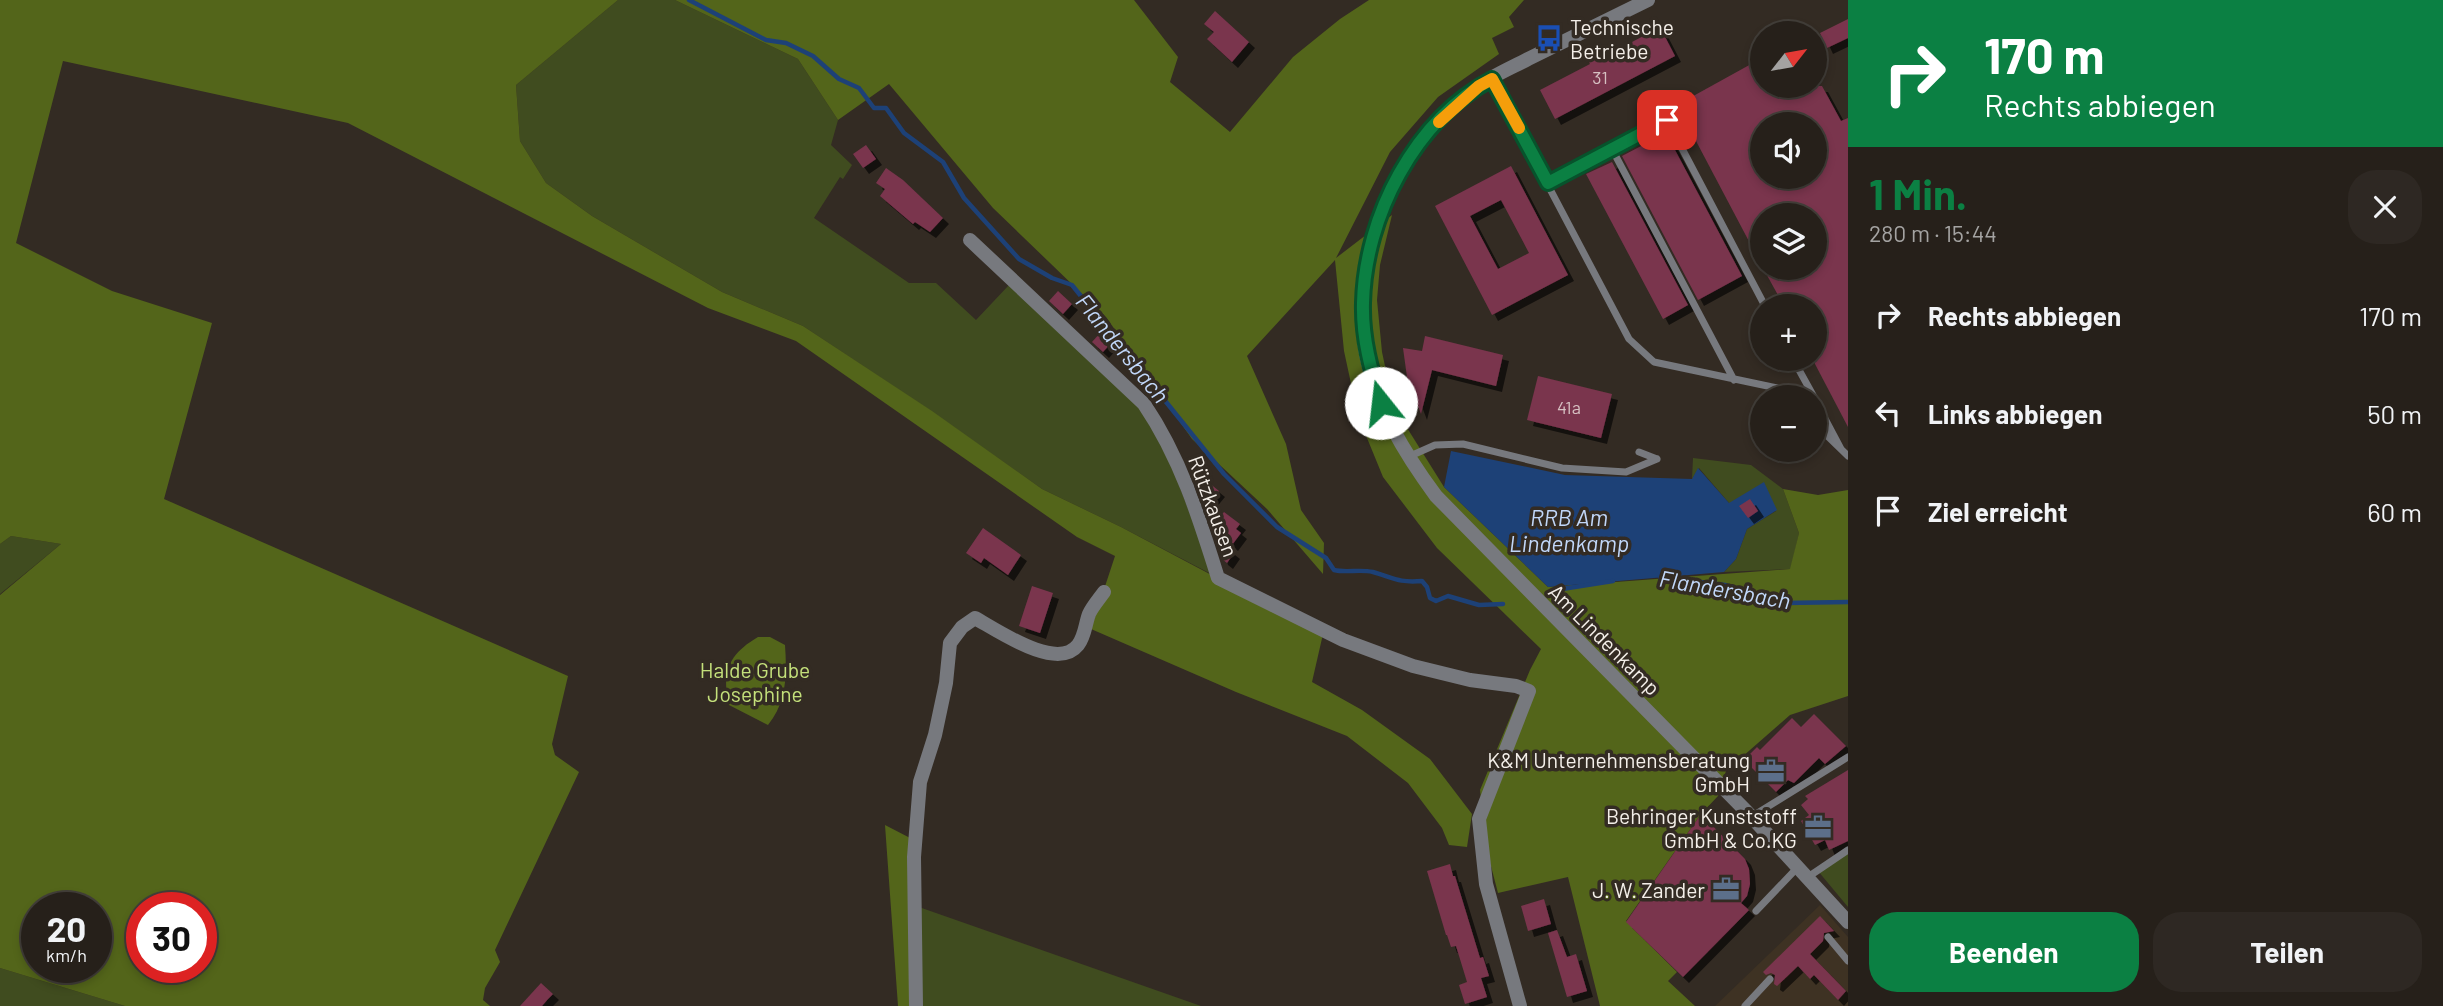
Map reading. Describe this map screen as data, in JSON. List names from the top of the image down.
{
  "streets": {
    "street": ["Rützkausen", "Am Lindenkamp"]
  },
  "water": ["Flandersbach", "RRB Am Lindenkamp"],
  "parks": ["Halde Grube Josephine"],
  "places": {
    "bus stop": ["Technische Betriebe"],
    "office": ["K&M Unternehmensberatung GmbH", "Behringer Kunststoff GmbH & Co.KG", "J. W. Zander"]
  },
  "house_numbers": ["31", "41a"],
  "north": "top right",
  "page": {
    "turn": ["170 m", "Rechts abbiegen"],
    "map_buttons": ["+", "−"],
    "heading": ["1 Min.", "280 m · 15:44"],
    "list": [
      {
        "name": "Rechts abbiegen",
        "value": "170 m"
      },
      {
        "name": "Links abbiegen",
        "value": "50 m"
      },
      {
        "name": "Ziel erreicht",
        "value": "60 m"
      }
    ],
    "speed": "20 km/h",
    "limit": "30",
    "buttons": ["Beenden", "Teilen"]
  }
}
